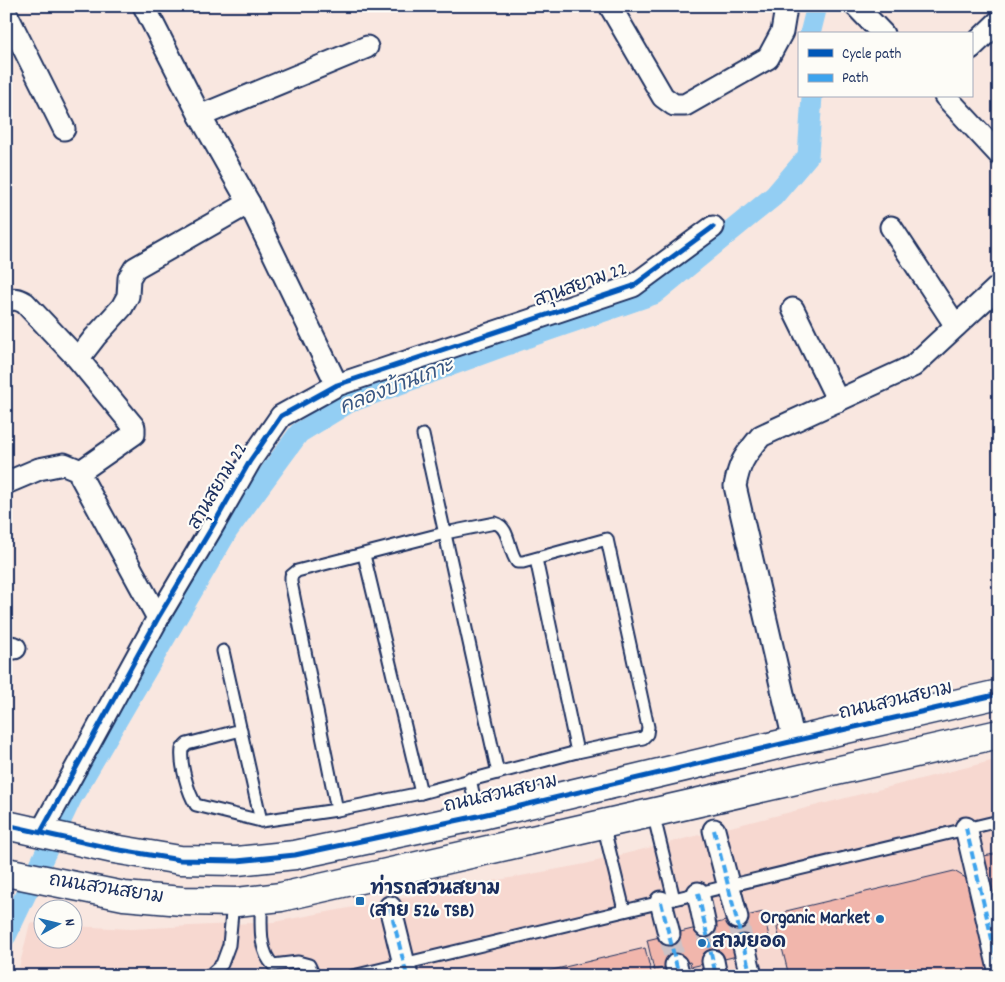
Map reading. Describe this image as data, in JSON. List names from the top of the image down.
{
  "streets": {
    "street": ["สาุนสยาม 22", "ถนนสวนสยาม"]
  },
  "crossings": [
    ["สาุนสยาม 22", "ถนนสวนสยาม"]
  ],
  "water": ["คลองบ้านเกาะ"],
  "places": {
    "transit": ["ท่ารถสวนสยาม (สาย 526 TSB)"],
    "other": ["Organic Market", "สามยอด"]
  },
  "legend": ["Cycle path", "Path"],
  "north": "right"
}
